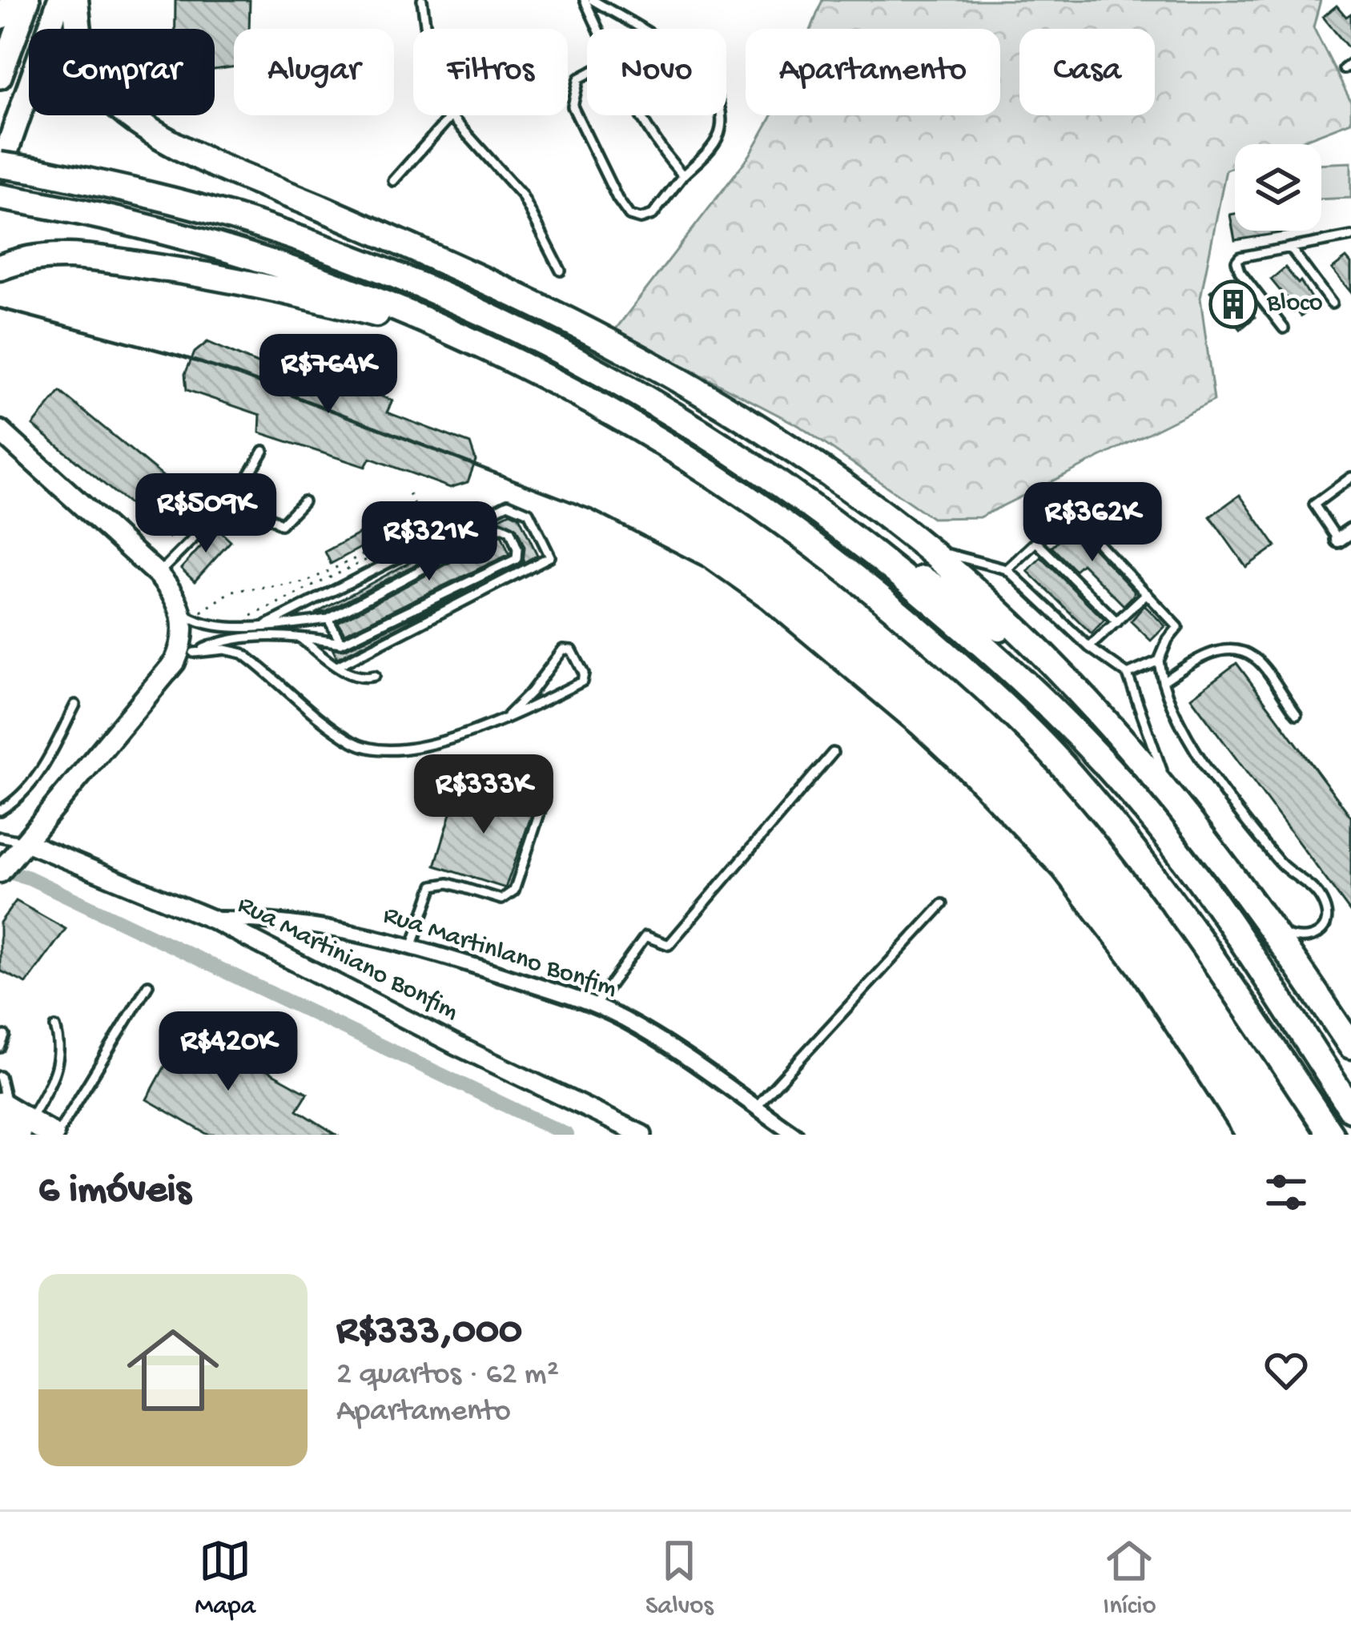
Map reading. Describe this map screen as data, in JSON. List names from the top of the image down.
{
  "streets": {
    "street": ["Rua Martinlano Bonfim", "Rua Martiniano Bonfim"]
  },
  "crossings": [
    ["Rua Martinlano Bonfim", "Rua Martiniano Bonfim"]
  ],
  "places": {
    "building": ["Bloco"]
  },
  "page": {
    "chip": [
      "Comprar",
      "Alugar",
      "Filtros",
      "Novo",
      "Apartamento",
      "Casa"
    ],
    "price": [
      "R$764K",
      "R$509K",
      "R$362K",
      "R$321K",
      "R$333K",
      "R$420K"
    ],
    "heading": "6 imóveis",
    "list": [
      {
        "name": "R$333,000",
        "note": "2 quartos · 62 m² · Apartamento"
      }
    ],
    "tabs": ["Mapa", "Salvos", "Início"]
  }
}
